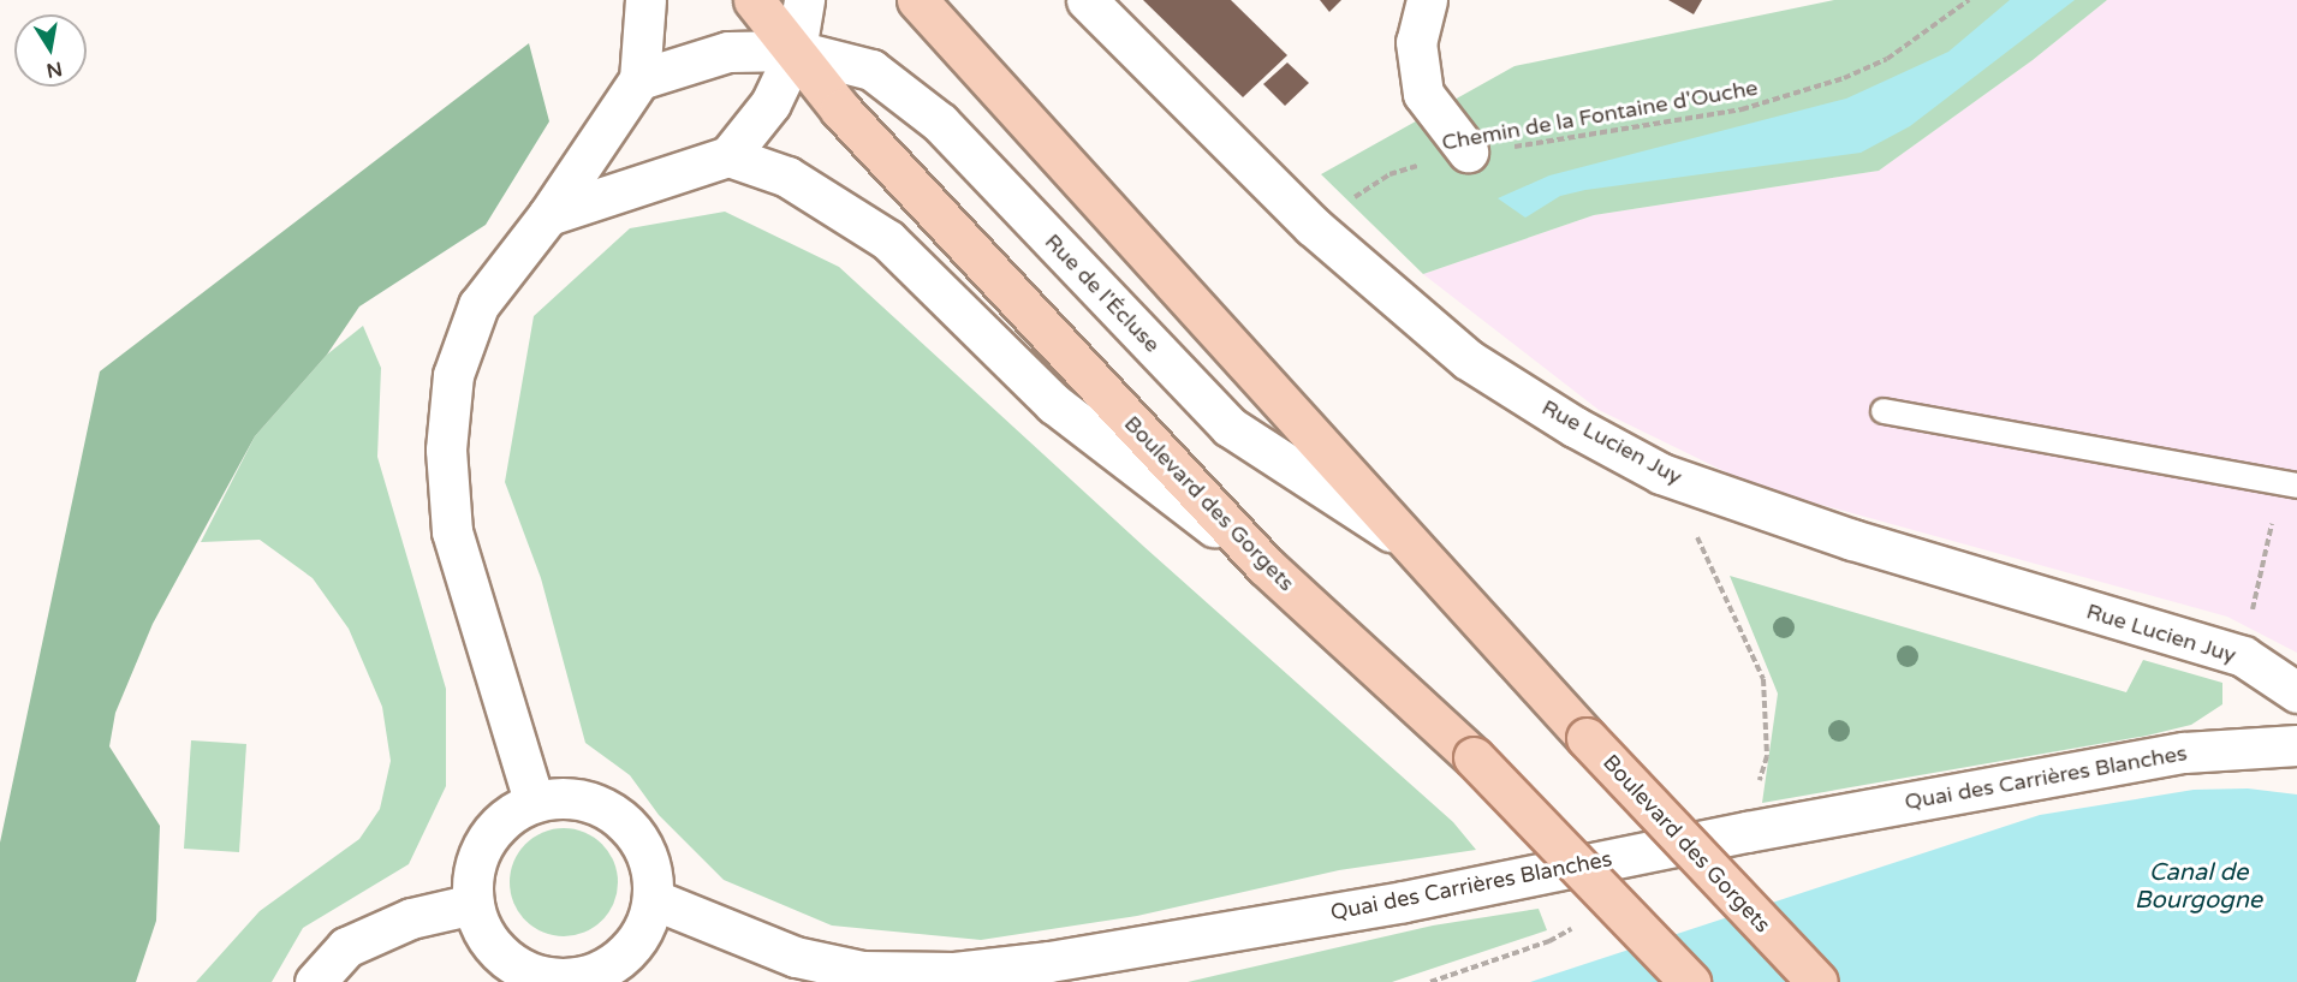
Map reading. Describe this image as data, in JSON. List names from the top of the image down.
{
  "streets": {
    "main road": ["Boulevard des Gorgets"],
    "street": ["Rue de l'Écluse", "Rue Lucien Juy", "Quai des Carrières Blanches"],
    "path": ["Chemin de la Fontaine d'Ouche"]
  },
  "crossings": [
    ["Chemin de la Fontaine d'Ouche", "Rue Lucien Juy"],
    ["Rue de l'Écluse", "Boulevard des Gorgets"]
  ],
  "water": ["Canal de Bourgogne"],
  "north": "bottom"
}
